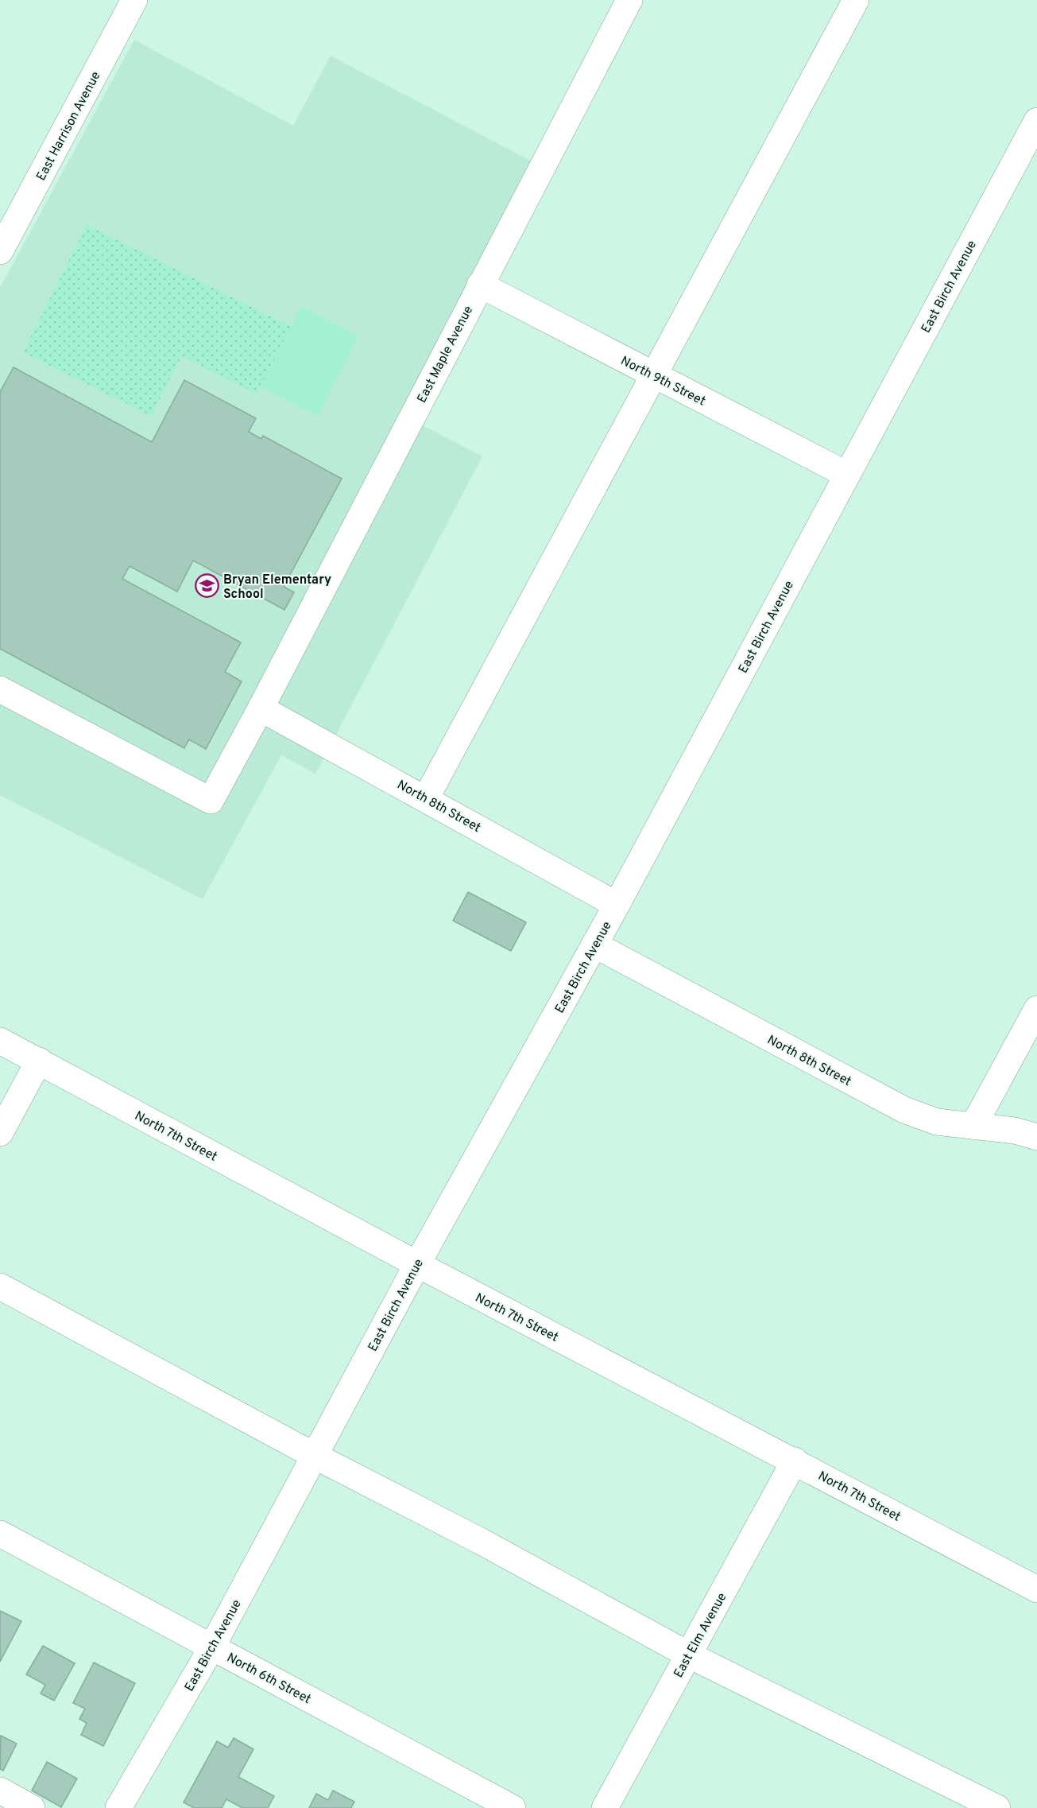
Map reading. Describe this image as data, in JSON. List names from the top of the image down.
{
  "streets": {
    "street": [
      "East Harrison Avenue",
      "East Birch Avenue",
      "East Maple Avenue",
      "North 9th Street",
      "North 8th Street",
      "North 7th Street",
      "East Elm Avenue",
      "North 6th Street"
    ]
  },
  "crossings": [
    ["East Birch Avenue", "North 9th Street"],
    ["East Birch Avenue", "North 8th Street"],
    ["East Birch Avenue", "North 7th Street"],
    ["East Birch Avenue", "North 6th Street"],
    ["East Maple Avenue", "North 9th Street"],
    ["East Maple Avenue", "North 8th Street"],
    ["North 7th Street", "East Elm Avenue"]
  ],
  "places": {
    "school or university": ["Bryan Elementary School"]
  }
}
